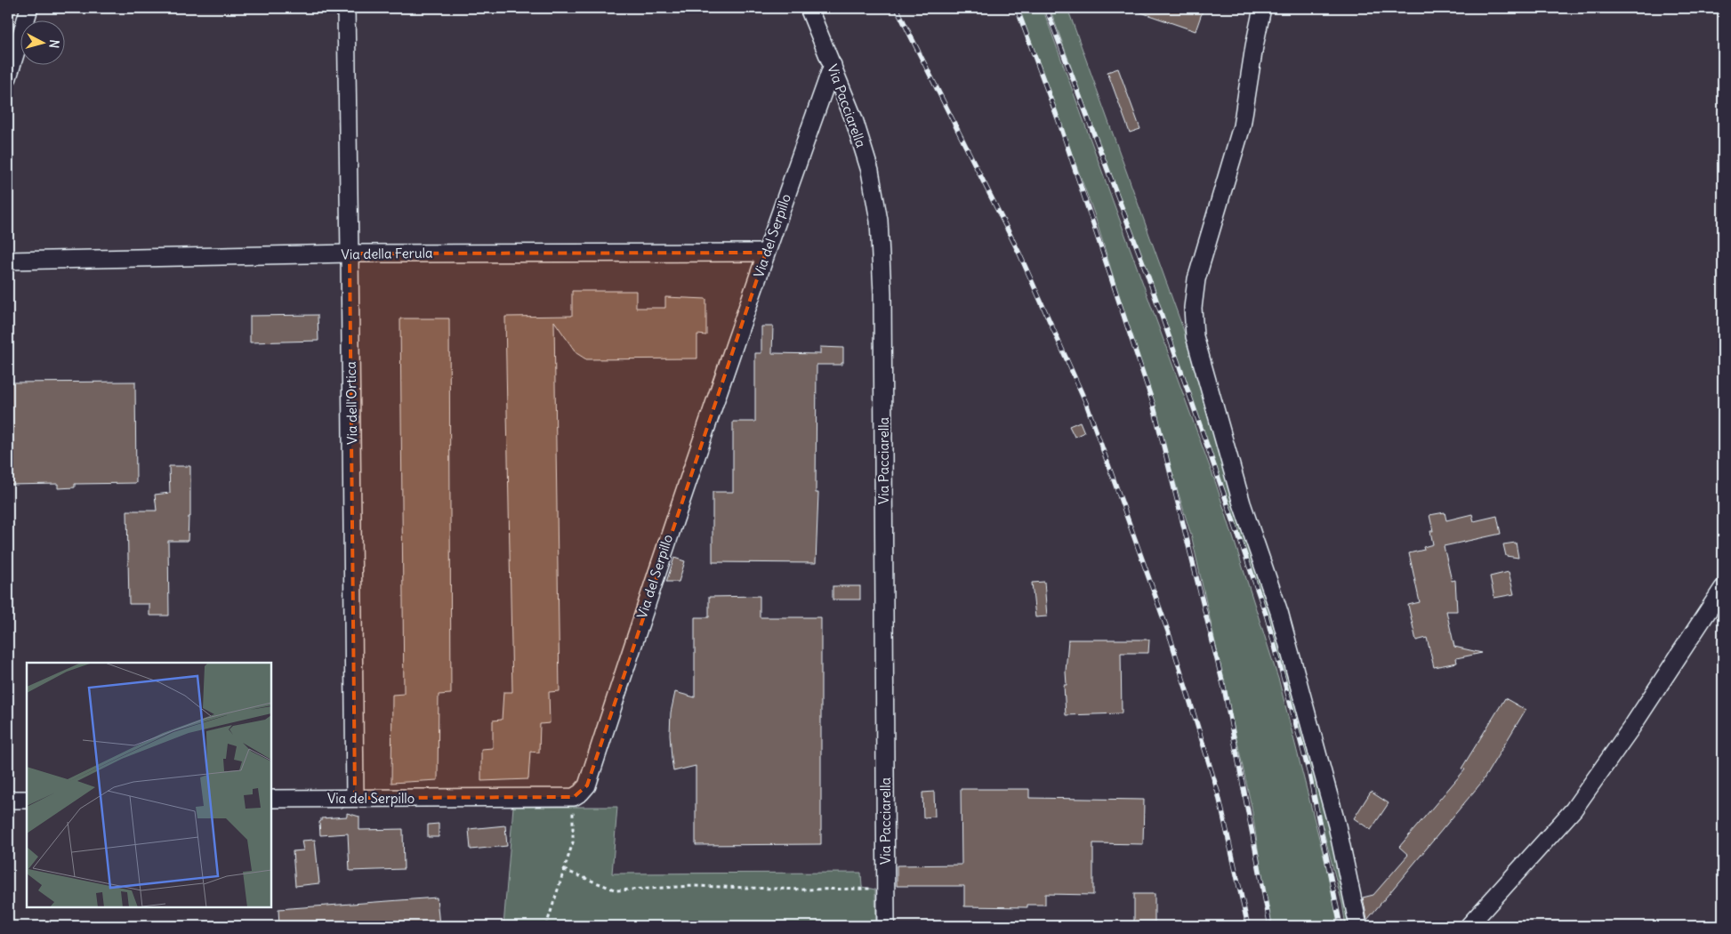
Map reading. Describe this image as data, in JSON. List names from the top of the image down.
{
  "streets": {
    "street": [
      "Via Pacciarella",
      "Via del Serpillo",
      "Via della Ferula",
      "Via dell'Ortica"
    ]
  },
  "crossings": [
    ["Via Pacciarella", "Via del Serpillo"],
    ["Via del Serpillo", "Via della Ferula"],
    ["Via del Serpillo", "Via dell'Ortica"],
    ["Via della Ferula", "Via dell'Ortica"]
  ],
  "north": "right"
}
